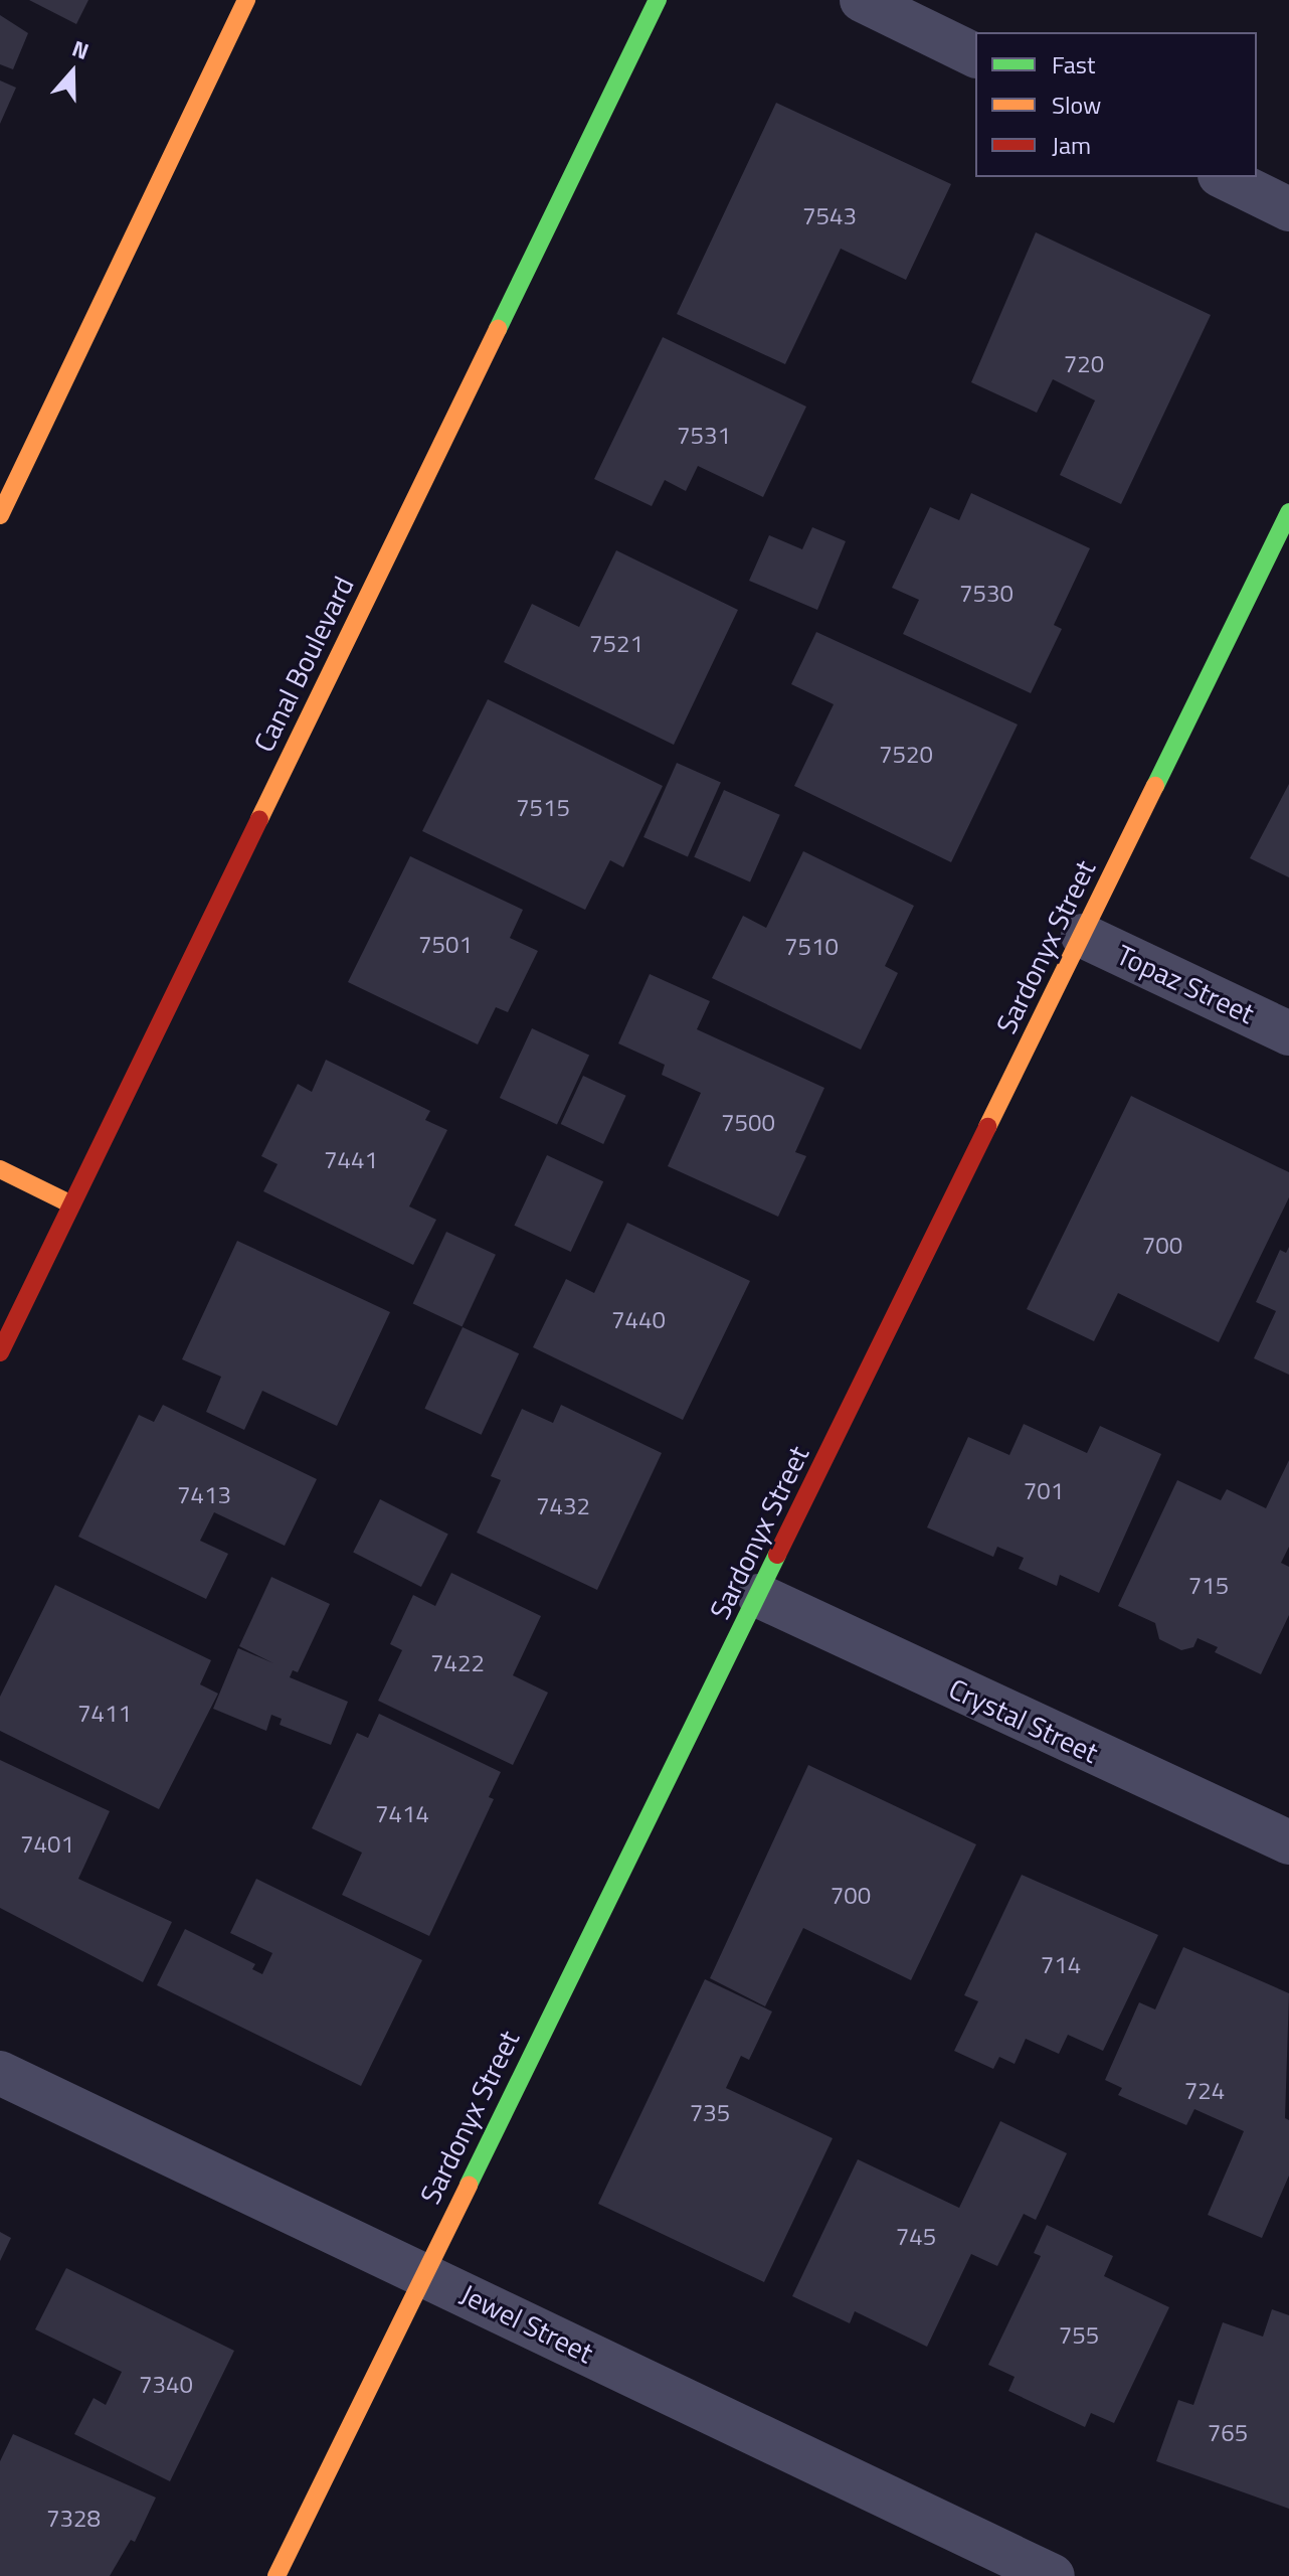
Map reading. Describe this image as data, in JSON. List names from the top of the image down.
{
  "streets": {
    "street": [
      "Canal Boulevard",
      "Sardonyx Street",
      "Topaz Street",
      "Crystal Street",
      "Jewel Street"
    ]
  },
  "crossings": [
    ["Sardonyx Street", "Topaz Street"],
    ["Sardonyx Street", "Crystal Street"],
    ["Sardonyx Street", "Jewel Street"]
  ],
  "house_numbers": [
    "7543",
    "720",
    "7531",
    "7530",
    "7521",
    "7520",
    "7515",
    "7501",
    "7510",
    "7500",
    "7441",
    "700",
    "7440",
    "701",
    "7413",
    "7432",
    "715",
    "7422",
    "7411",
    "7414",
    "7401",
    "700",
    "714",
    "724",
    "735",
    "745",
    "755",
    "7340",
    "765",
    "7328"
  ],
  "legend": ["Fast", "Slow", "Jam"],
  "north": "top"
}
